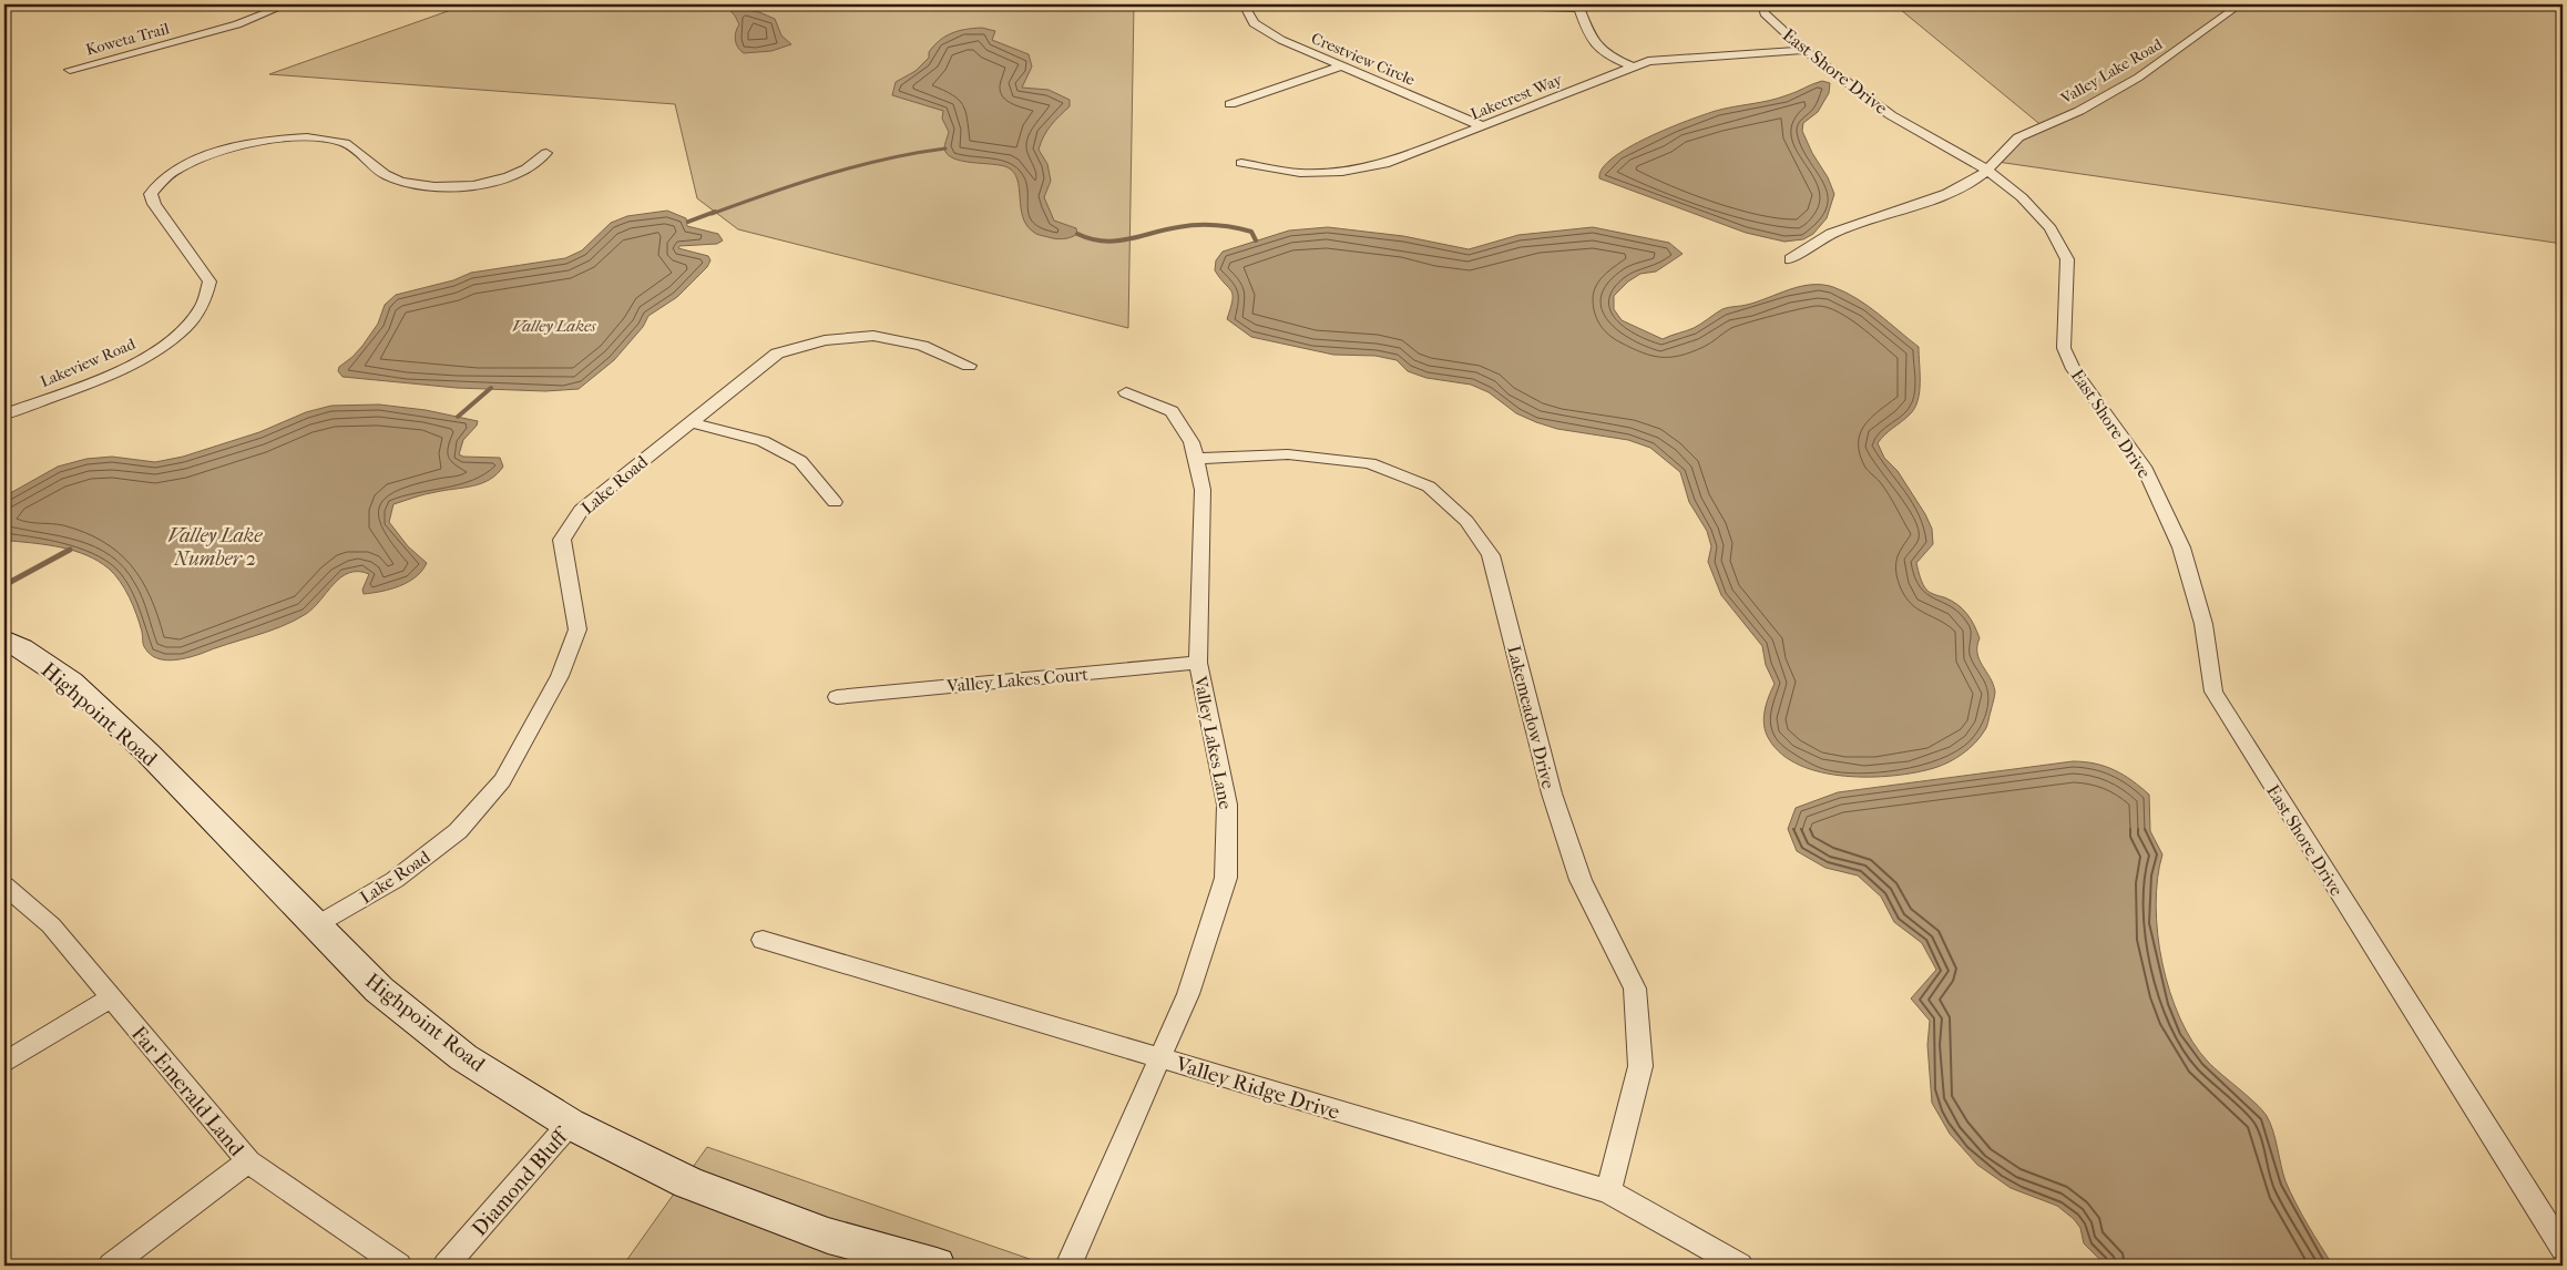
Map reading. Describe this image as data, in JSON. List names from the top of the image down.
{
  "streets": {
    "street": [
      "Koweta Trail",
      "Crestview Circle",
      "East Shore Drive",
      "Valley Lake Road",
      "Lakecrest Way",
      "Lakeview Road",
      "Lake Road",
      "Valley Lakes Court",
      "Highpoint Road",
      "Lakemeadow Drive",
      "Valley Lakes Lane",
      "Valley Ridge Drive",
      "Far Emerald Land",
      "Diamond Bluff"
    ]
  },
  "crossings": [
    ["Crestview Circle", "Lakecrest Way"],
    ["East Shore Drive", "Valley Lake Road"],
    ["East Shore Drive", "Lakecrest Way"],
    ["Lake Road", "Highpoint Road"],
    ["Valley Lakes Court", "Valley Lakes Lane"],
    ["Highpoint Road", "Diamond Bluff"],
    ["Lakemeadow Drive", "Valley Lakes Lane"],
    ["Lakemeadow Drive", "Valley Ridge Drive"],
    ["Valley Lakes Lane", "Valley Ridge Drive"]
  ],
  "water": ["Valley Lakes", "Valley Lake Number 2"]
}
